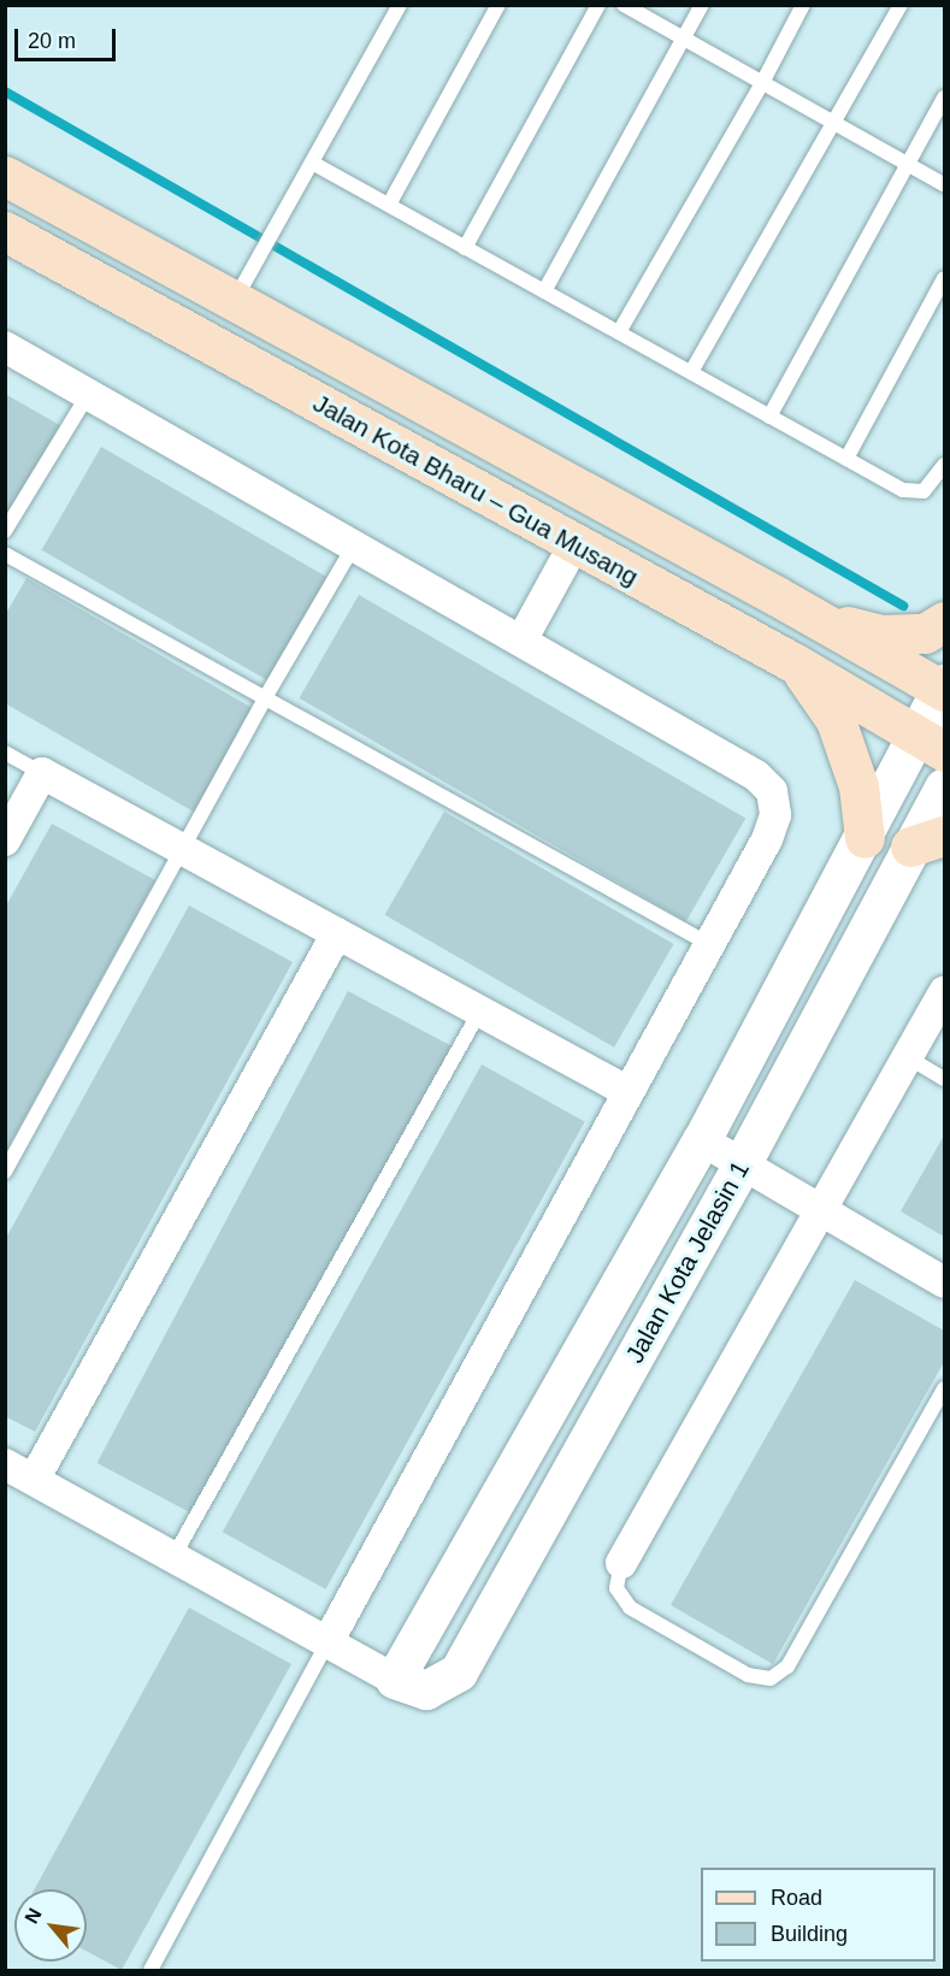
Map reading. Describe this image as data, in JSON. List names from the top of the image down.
{
  "streets": {
    "main road": ["Jalan Kota Bharu – Gua Musang"],
    "street": ["Jalan Kota Jelasin 1"]
  },
  "legend": ["Road", "Building"],
  "scale_bar": "20 m",
  "north": "top left"
}
